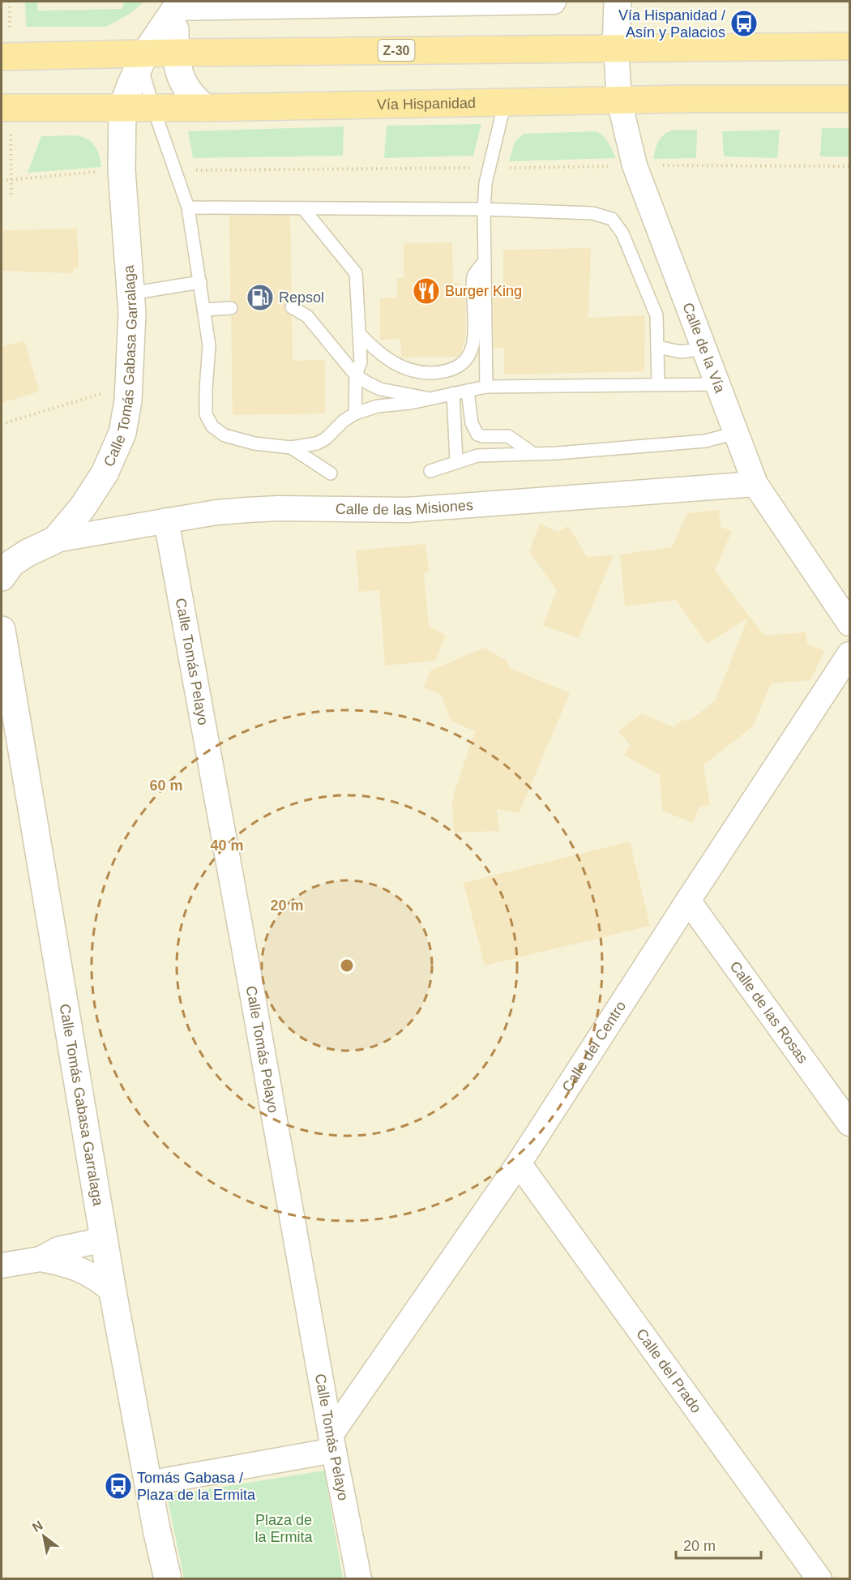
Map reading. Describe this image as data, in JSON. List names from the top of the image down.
{
  "streets": {
    "highway": ["Z-30", "Vía Hispanidad"],
    "street": [
      "Calle de la Vía",
      "Calle Tomás Gabasa Garralaga",
      "Calle de las Misiones",
      "Calle Tomás Pelayo",
      "Calle de las Rosas",
      "Calle del Centro",
      "Calle del Prado"
    ]
  },
  "crossings": [
    ["Z-30", "Calle de la Vía"],
    ["Vía Hispanidad", "Calle de la Vía"],
    ["Vía Hispanidad", "Calle Tomás Gabasa Garralaga"],
    ["Calle de la Vía", "Calle de las Misiones"],
    ["Calle Tomás Gabasa Garralaga", "Calle de las Misiones"],
    ["Calle de las Misiones", "Calle Tomás Pelayo"],
    ["Calle Tomás Pelayo", "Calle del Centro"],
    ["Calle de las Rosas", "Calle del Centro"],
    ["Calle del Centro", "Calle del Prado"]
  ],
  "parks": ["Plaza de la Ermita"],
  "places": {
    "bus stop": ["Vía Hispanidad / Asín y Palacios", "Tomás Gabasa / Plaza de la Ermita"],
    "restaurant": ["Burger King"],
    "fuel station": ["Repsol"]
  },
  "scale_bar": "20 m",
  "north": "top left",
  "rings": ["60 m", "40 m", "20 m"]
}
